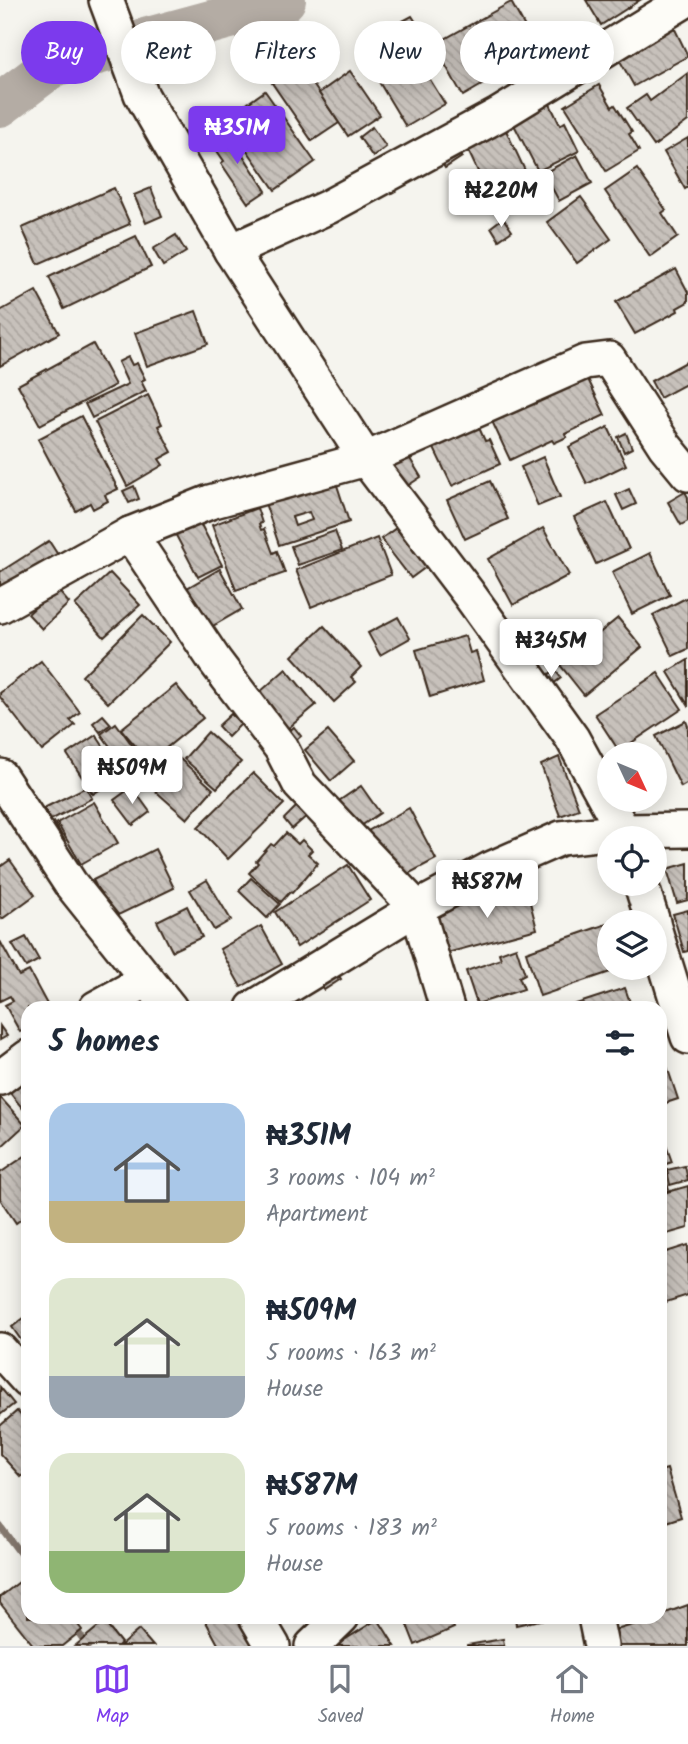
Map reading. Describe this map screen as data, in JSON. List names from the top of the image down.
{
  "north": "bottom right",
  "page": {
    "chip": [
      "Buy",
      "Rent",
      "Filters",
      "New",
      "Apartment"
    ],
    "price": [
      "₦351M",
      "₦220M",
      "₦345M",
      "₦509M",
      "₦587M"
    ],
    "heading": "5 homes",
    "list": [
      {
        "name": "₦351M",
        "note": "3 rooms · 104 m² · Apartment"
      },
      {
        "name": "₦509M",
        "note": "5 rooms · 163 m² · House"
      },
      {
        "name": "₦587M",
        "note": "5 rooms · 183 m² · House"
      }
    ],
    "tabs": ["Map", "Saved", "Home"]
  }
}
